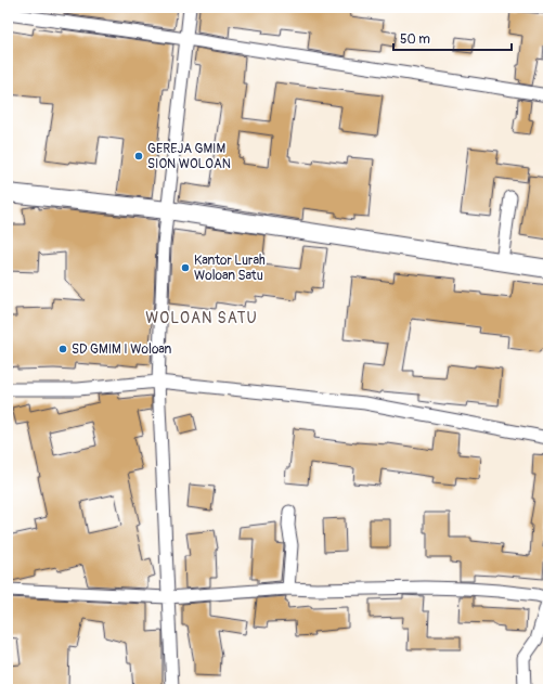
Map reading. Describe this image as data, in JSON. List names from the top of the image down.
{
  "districts": ["WOLOAN SATU"],
  "places": ["GEREJA GMIM SION WOLOAN", "Kantor Lurah Woloan Satu", "SD GMIM I Woloan"],
  "scale_bar": "50 m"
}
